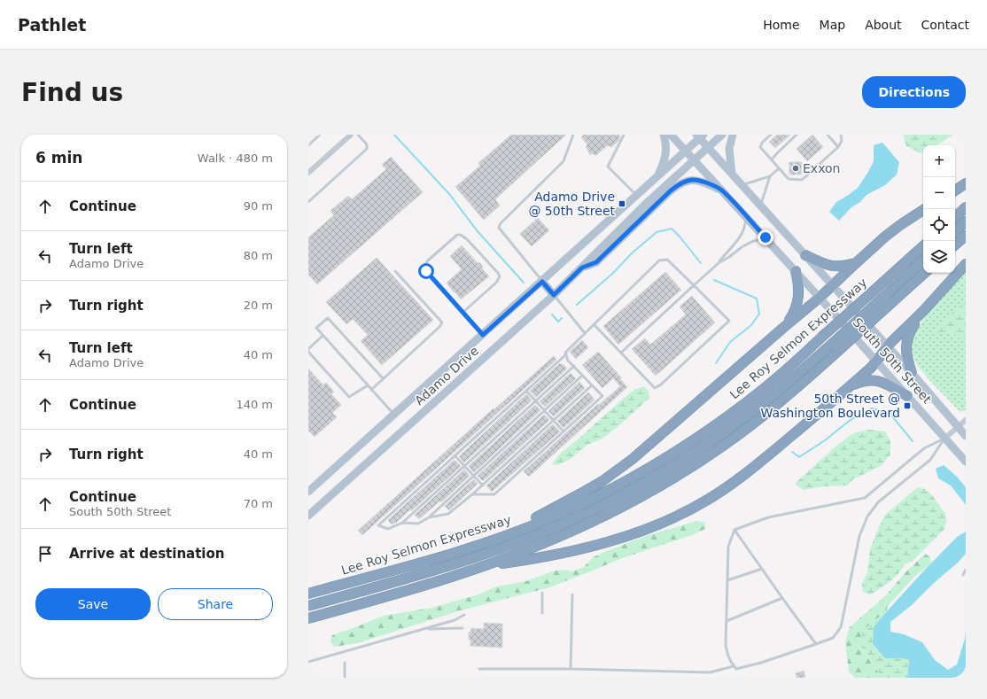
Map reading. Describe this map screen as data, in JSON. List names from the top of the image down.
{
  "streets": {
    "highway": ["Lee Roy Selmon Expressway"],
    "main road": ["South 50th Street", "Adamo Drive"]
  },
  "crossings": [
    ["South 50th Street", "Adamo Drive"]
  ],
  "places": {
    "other": ["Exxon"],
    "transit": ["Adamo Drive @ 50th Street", "50th Street @ Washington Boulevard"]
  },
  "page": {
    "header": "Pathlet",
    "nav": [
      "Home",
      "Map",
      "About",
      "Contact"
    ],
    "buttons": [
      "Directions",
      ["Save", "Share"]
    ],
    "title": "Find us",
    "heading": ["6 min", "Walk · 480 m"],
    "map_buttons": ["+", "−"],
    "list": [
      ["Continue", "90 m"],
      ["Turn left", "Adamo Drive", "80 m"],
      ["Turn right", "20 m"],
      ["Turn left", "Adamo Drive", "40 m"],
      ["Continue", "140 m"],
      ["Turn right", "40 m"],
      ["Continue", "South 50th Street", "70 m"],
      "Arrive at destination"
    ]
  }
}
